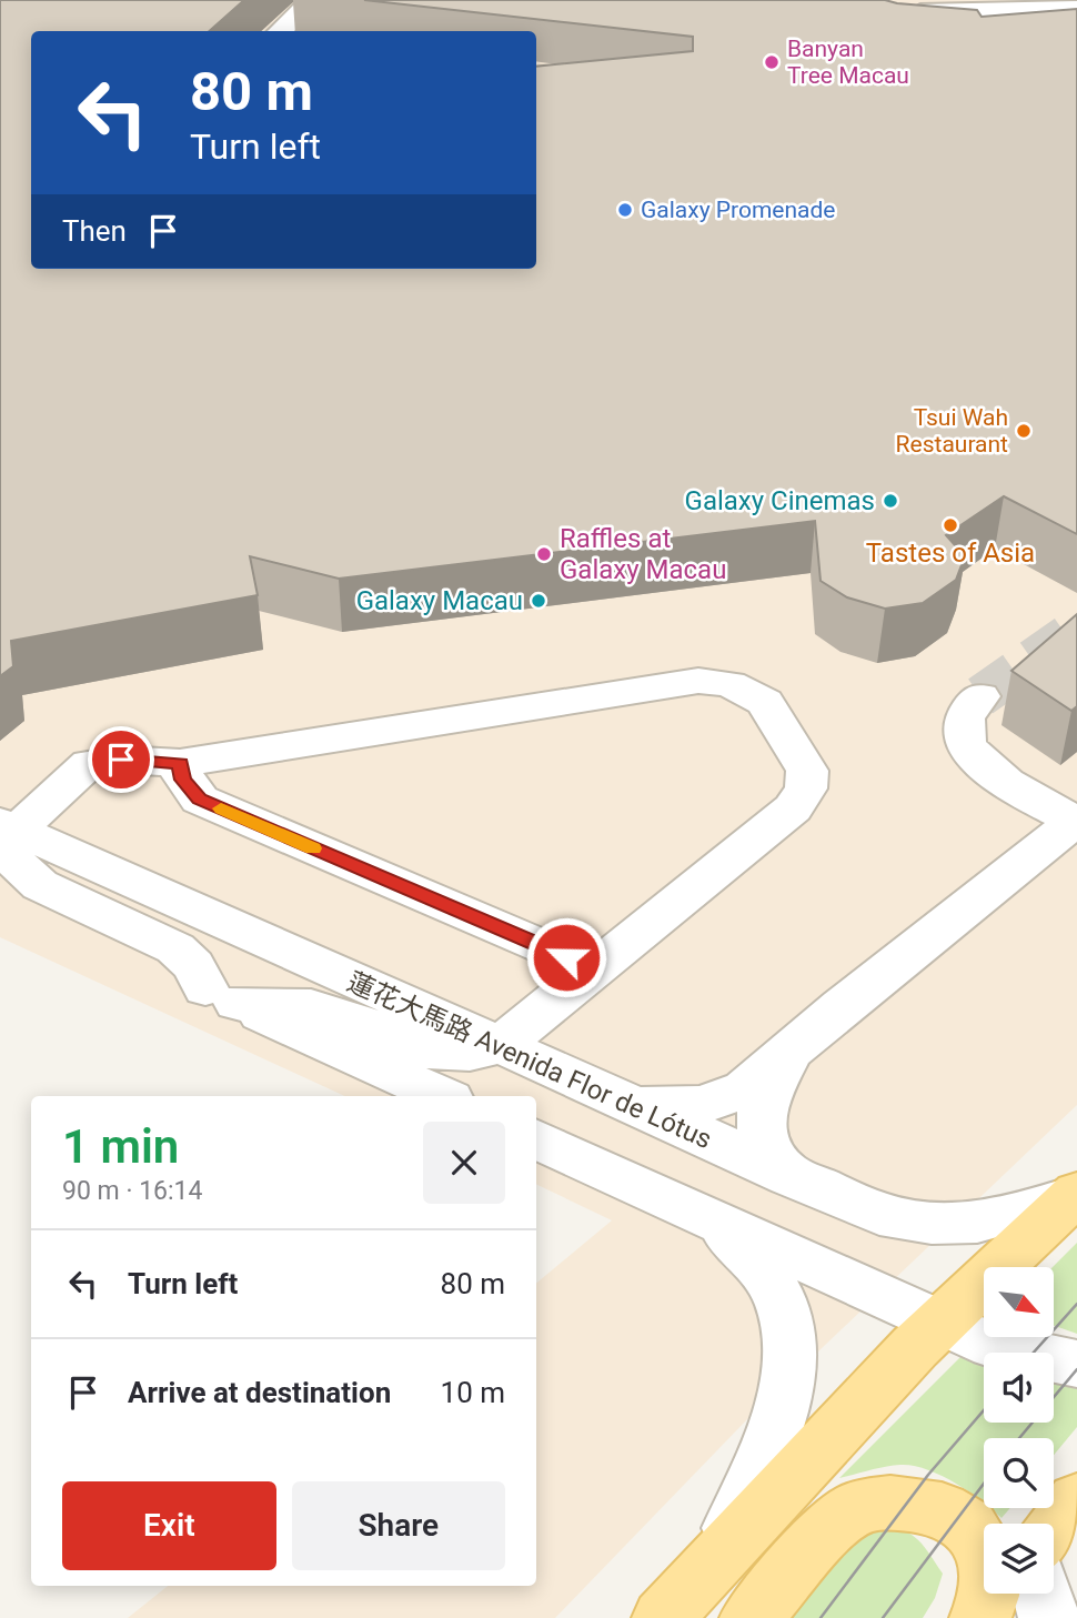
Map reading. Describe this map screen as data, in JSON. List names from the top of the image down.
{
  "streets": {
    "street": ["蓮花大馬路 Avenida Flor de Lótus"]
  },
  "places": [
    "Banyan Tree Macau",
    "Galaxy Promenade",
    "Tsui Wah Restaurant",
    "Galaxy Cinemas",
    "Tastes of Asia",
    "Raffles at Galaxy Macau",
    "Galaxy Macau"
  ],
  "north": "bottom right",
  "page": {
    "turn": ["80 m", "Turn left"],
    "then": "Then",
    "heading": ["1 min", "90 m · 16:14"],
    "list": [
      {
        "name": "Turn left",
        "value": "80 m"
      },
      {
        "name": "Arrive at destination",
        "value": "10 m"
      }
    ],
    "buttons": ["Exit", "Share"]
  }
}
